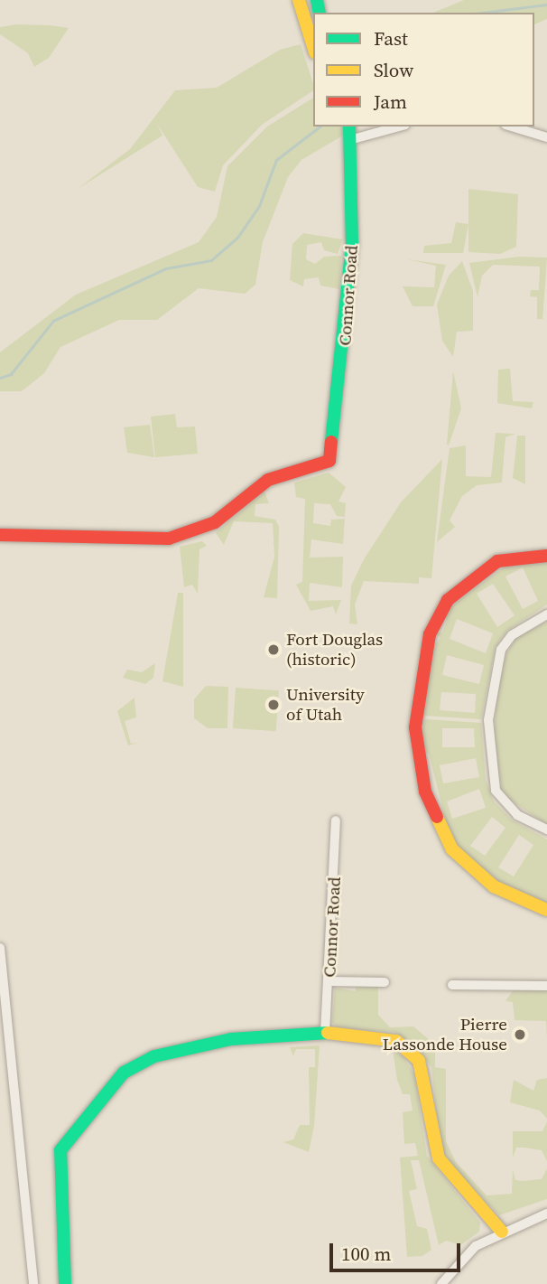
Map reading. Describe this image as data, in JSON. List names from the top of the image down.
{
  "streets": {
    "street": ["Connor Road"]
  },
  "places": ["Fort Douglas (historic)", "University of Utah", "Pierre Lassonde House"],
  "legend": ["Fast", "Slow", "Jam"],
  "scale_bar": "100 m"
}
